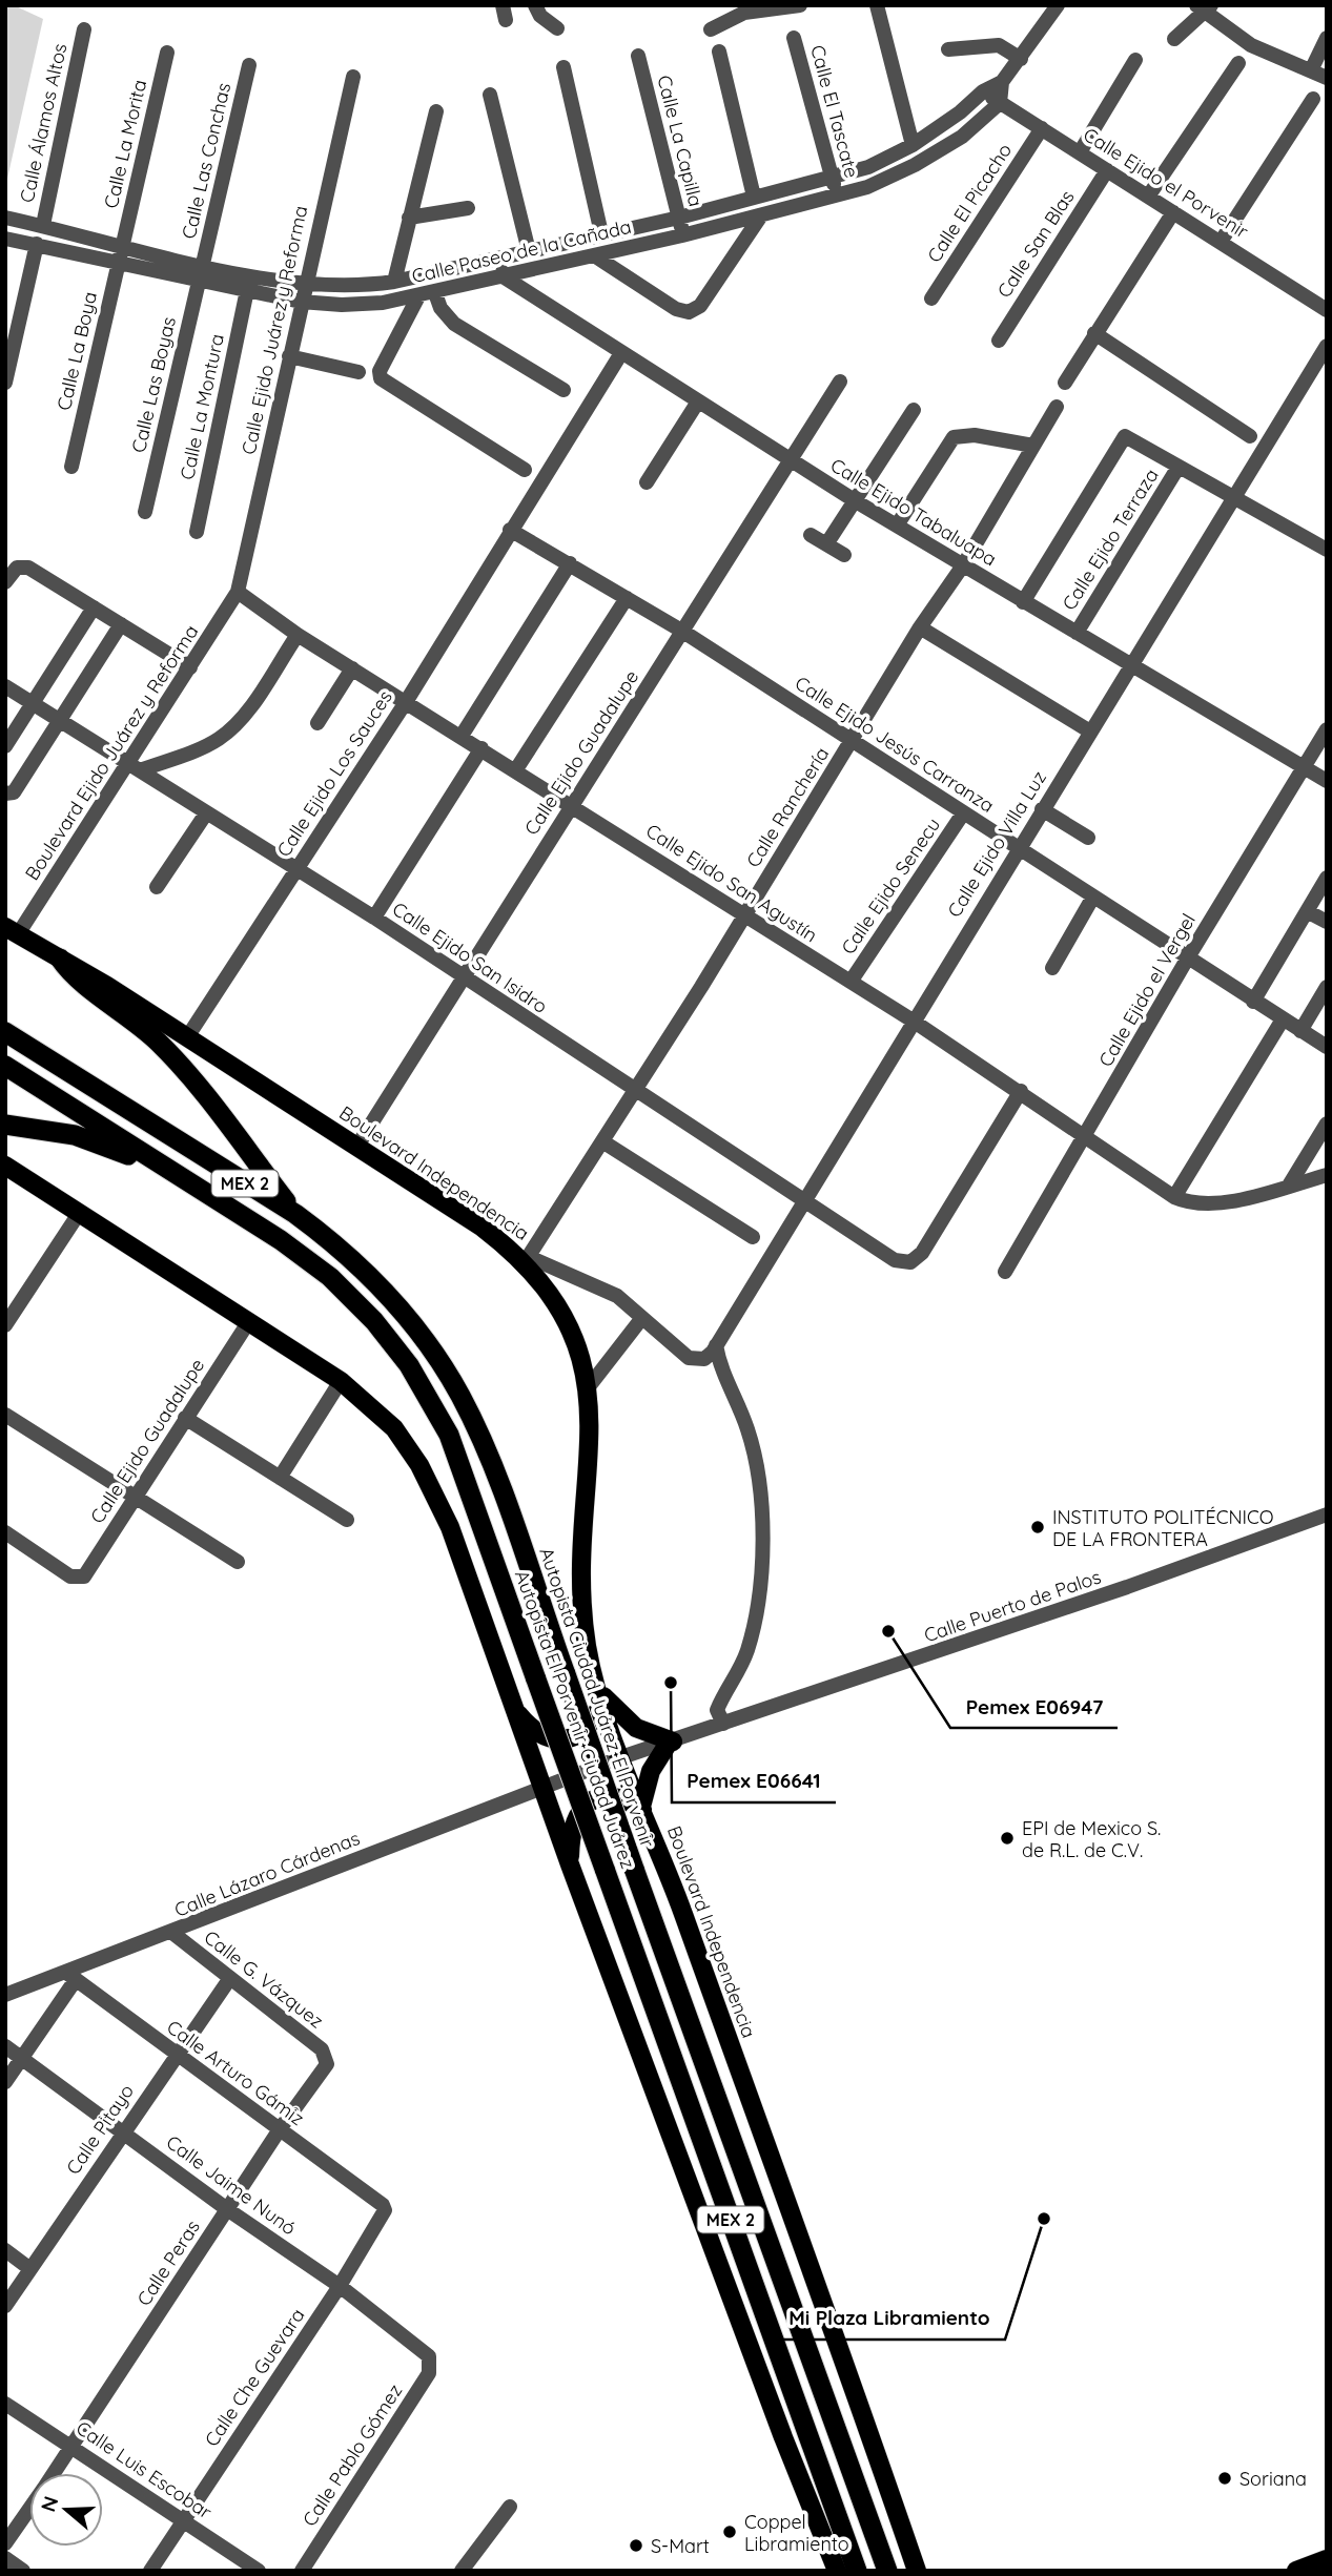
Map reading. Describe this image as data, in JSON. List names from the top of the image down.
{
  "streets": {
    "highway": ["MEX 2", "Autopista Ciudad Juárez-El Porvenir", "Autopista El Porvenir-Ciudad Juárez"],
    "main road": ["Boulevard Independencia"],
    "street": [
      "Calle El Tascate",
      "Calle Álamos Altos",
      "Calle La Capilla",
      "Calle La Morita",
      "Calle Las Conchas",
      "Calle Ejido el Porvenir",
      "Calle El Picacho",
      "Calle San Blas",
      "Calle Paseo de la Cañada",
      "Calle Ejido Juárez y Reforma",
      "Calle La Boya",
      "Calle Las Boyas",
      "Calle La Montura",
      "Calle Ejido Tabaluapa",
      "Calle Ejido Terraza",
      "Calle Ejido Jesús Carranza",
      "Boulevard Ejido Juárez y Reforma",
      "Calle Ejido Guadalupe",
      "Calle Ejido Los Sauces",
      "Calle Ranchería",
      "Calle Ejido Villa Luz",
      "Calle Ejido San Agustín",
      "Calle Ejido Senecu",
      "Calle Ejido San Isidro",
      "Calle Ejido el Vergel",
      "Calle Puerto de Palos",
      "Calle Lázaro Cárdenas",
      "Calle G. Vázquez",
      "Calle Arturo Gámiz",
      "Calle Pitayo",
      "Calle Jaime Nunó",
      "Calle Peras",
      "Calle Che Guevara",
      "Calle Pablo Gómez",
      "Calle Luis Escobar"
    ]
  },
  "crossings": [
    ["Calle El Tascate", "Calle Paseo de la Cañada"],
    ["Calle La Capilla", "Calle Paseo de la Cañada"],
    ["Calle La Morita", "Calle La Boya"],
    ["Calle Las Conchas", "Calle Paseo de la Cañada"],
    ["Calle Las Conchas", "Calle Las Boyas"],
    ["Calle Ejido el Porvenir", "Calle El Picacho"],
    ["Calle Ejido el Porvenir", "Calle San Blas"],
    ["Calle Ejido el Porvenir", "Calle Paseo de la Cañada"],
    ["Calle Paseo de la Cañada", "Calle Ejido Juárez y Reforma"],
    ["Calle Paseo de la Cañada", "Calle La Boya"],
    ["Calle Paseo de la Cañada", "Calle Las Boyas"],
    ["Calle Paseo de la Cañada", "Calle La Montura"],
    ["Calle Paseo de la Cañada", "Calle Ejido Tabaluapa"],
    ["Calle Ejido Juárez y Reforma", "Boulevard Ejido Juárez y Reforma"],
    ["Calle Ejido Juárez y Reforma", "Calle Ejido San Agustín"],
    ["Calle Ejido Tabaluapa", "Calle Ejido Terraza"],
    ["Calle Ejido Tabaluapa", "Calle Ejido Guadalupe"],
    ["Calle Ejido Tabaluapa", "Calle Ejido Los Sauces"],
    ["Calle Ejido Tabaluapa", "Calle Ranchería"],
    ["Calle Ejido Tabaluapa", "Calle Ejido Villa Luz"],
    ["Calle Ejido Tabaluapa", "Calle Ejido el Vergel"],
    ["Calle Ejido Jesús Carranza", "Calle Ejido Guadalupe"],
    ["Calle Ejido Jesús Carranza", "Calle Ejido Los Sauces"],
    ["Calle Ejido Jesús Carranza", "Calle Ranchería"],
    ["Calle Ejido Jesús Carranza", "Calle Ejido Villa Luz"],
    ["Calle Ejido Jesús Carranza", "Calle Ejido Senecu"],
    ["Calle Ejido Jesús Carranza", "Calle Ejido el Vergel"],
    ["Boulevard Ejido Juárez y Reforma", "Calle Ejido San Agustín"],
    ["Boulevard Ejido Juárez y Reforma", "Calle Ejido San Isidro"],
    ["Boulevard Ejido Juárez y Reforma", "Boulevard Independencia"],
    ["Calle Ejido Guadalupe", "Calle Ejido San Agustín"],
    ["Calle Ejido Guadalupe", "Calle Ejido San Isidro"],
    ["Calle Ejido Guadalupe", "Boulevard Independencia"],
    ["Calle Ejido Guadalupe", "MEX 2"],
    ["Calle Ejido Los Sauces", "Calle Ejido San Agustín"],
    ["Calle Ejido Los Sauces", "Calle Ejido San Isidro"],
    ["Calle Ejido Los Sauces", "Boulevard Independencia"],
    ["Calle Ranchería", "Calle Ejido San Agustín"],
    ["Calle Ranchería", "Calle Ejido San Isidro"],
    ["Calle Ranchería", "Boulevard Independencia"],
    ["Calle Ejido Villa Luz", "Calle Ejido San Agustín"],
    ["Calle Ejido Villa Luz", "Calle Ejido San Isidro"],
    ["Calle Ejido San Agustín", "Calle Ejido Senecu"],
    ["Calle Ejido San Agustín", "Calle Ejido San Isidro"],
    ["Calle Ejido San Agustín", "Calle Ejido el Vergel"],
    ["Boulevard Independencia", "Calle Puerto de Palos"],
    ["MEX 2", "Calle Puerto de Palos"],
    ["MEX 2", "Calle Lázaro Cárdenas"],
    ["Calle Puerto de Palos", "Calle Lázaro Cárdenas"],
    ["Calle Lázaro Cárdenas", "Calle G. Vázquez"],
    ["Calle Lázaro Cárdenas", "Calle Arturo Gámiz"],
    ["Calle G. Vázquez", "Calle Pitayo"],
    ["Calle G. Vázquez", "Calle Peras"],
    ["Calle Arturo Gámiz", "Calle Pitayo"],
    ["Calle Arturo Gámiz", "Calle Peras"],
    ["Calle Arturo Gámiz", "Calle Che Guevara"],
    ["Calle Pitayo", "Calle Jaime Nunó"],
    ["Calle Jaime Nunó", "Calle Peras"],
    ["Calle Jaime Nunó", "Calle Che Guevara"],
    ["Calle Jaime Nunó", "Calle Pablo Gómez"],
    ["Calle Peras", "Calle Luis Escobar"],
    ["Calle Che Guevara", "Calle Luis Escobar"]
  ],
  "places": [
    "INSTITUTO POLITÉCNICO DE LA FRONTERA",
    "Pemex E06947",
    "Pemex E06641",
    "EPI de Mexico S. de R.L. de C.V.",
    "Mi Plaza Libramiento",
    "Soriana",
    "Coppel Libramiento",
    "S-Mart"
  ],
  "north": "left"
}
